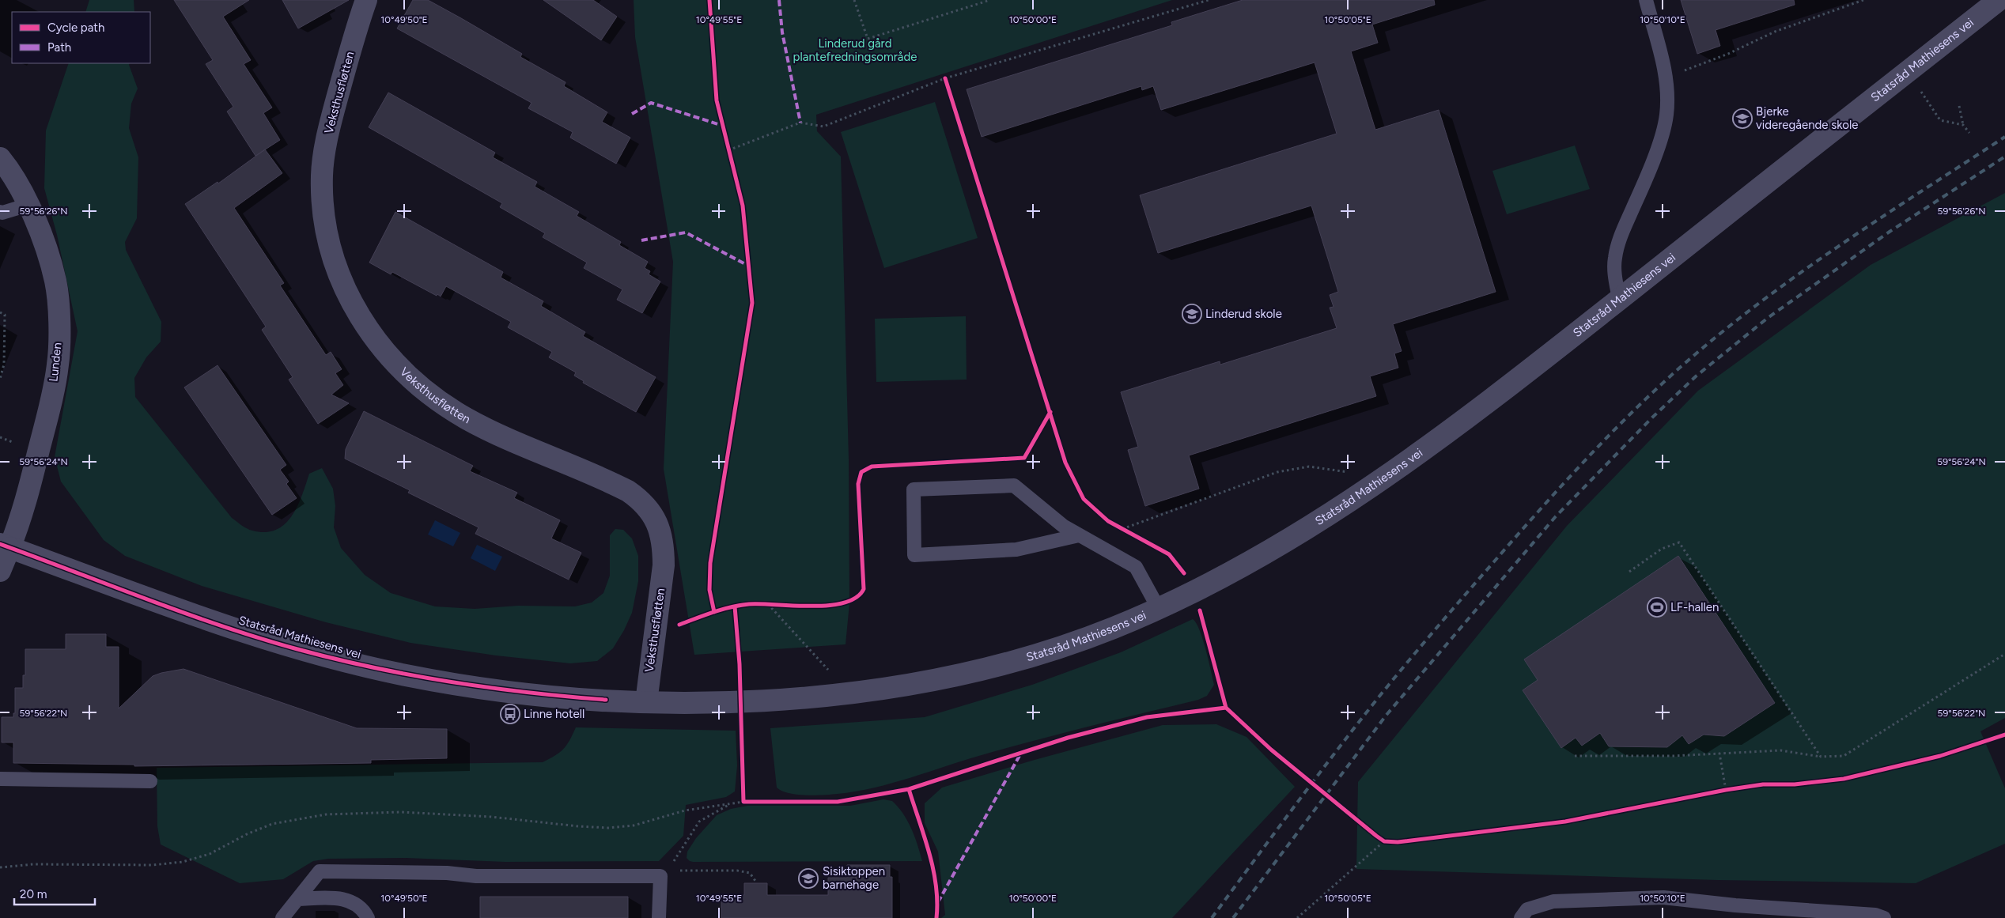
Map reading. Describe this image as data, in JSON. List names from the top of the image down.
{
  "streets": {
    "street": ["Statsråd Mathiesens vei", "Veksthusfløtten", "Lunden"]
  },
  "crossings": [
    ["Statsråd Mathiesens vei", "Veksthusfløtten"],
    ["Statsråd Mathiesens vei", "Lunden"]
  ],
  "parks": ["Linderud gård plantefredningsområde"],
  "places": {
    "school or university": ["Bjerke videregående skole", "Linderud skole", "Sisiktoppen barnehage"],
    "sports": ["LF-hallen"],
    "bus stop": ["Linne hotell"]
  },
  "legend": ["Cycle path", "Path"],
  "scale_bar": "20 m",
  "coordinates": [
    "10°49'50\"E",
    "10°49'55\"E",
    "10°50'00\"E",
    "10°50'05\"E",
    "10°50'10\"E",
    "59°56'26\"N",
    "59°56'24\"N",
    "59°56'22\"N"
  ]
}
